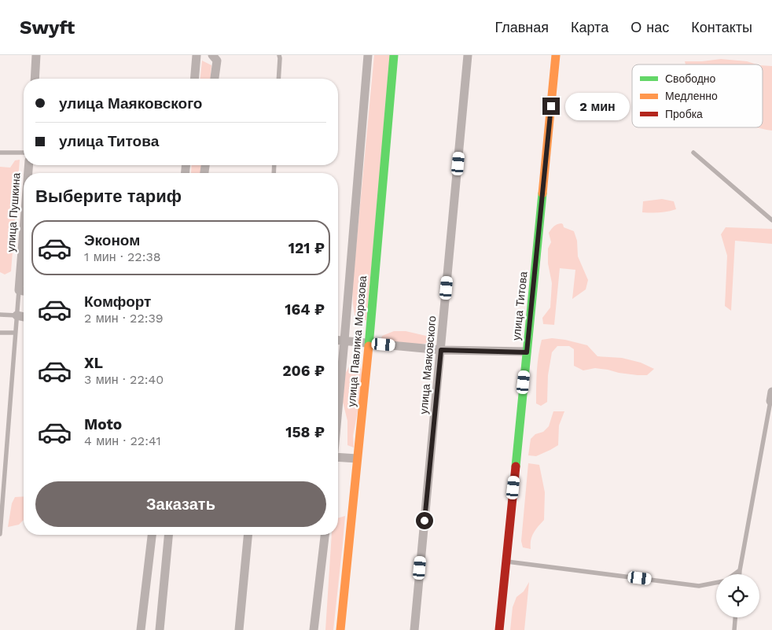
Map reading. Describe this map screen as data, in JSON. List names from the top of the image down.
{
  "streets": {
    "street": ["улица Титова", "улица Павлика Морозова", "улица Маяковского"],
    "lane": ["улица Пушкина"]
  },
  "legend": ["Свободно", "Медленно", "Пробка"],
  "page": {
    "header": "Swyft",
    "nav": [
      "Главная",
      "Карта",
      "О нас",
      "Контакты"
    ],
    "banner": ["улица Маяковского", "улица Титова"],
    "bubble": "2 мин",
    "heading": "Выберите тариф",
    "list": [
      {
        "name": "Эконом",
        "note": "1 мин · 22:38",
        "value": "121 ₽"
      },
      {
        "name": "Комфорт",
        "note": "2 мин · 22:39",
        "value": "164 ₽"
      },
      {
        "name": "XL",
        "note": "3 мин · 22:40",
        "value": "206 ₽"
      },
      {
        "name": "Moto",
        "note": "4 мин · 22:41",
        "value": "158 ₽"
      }
    ],
    "buttons": "Заказать"
  }
}
